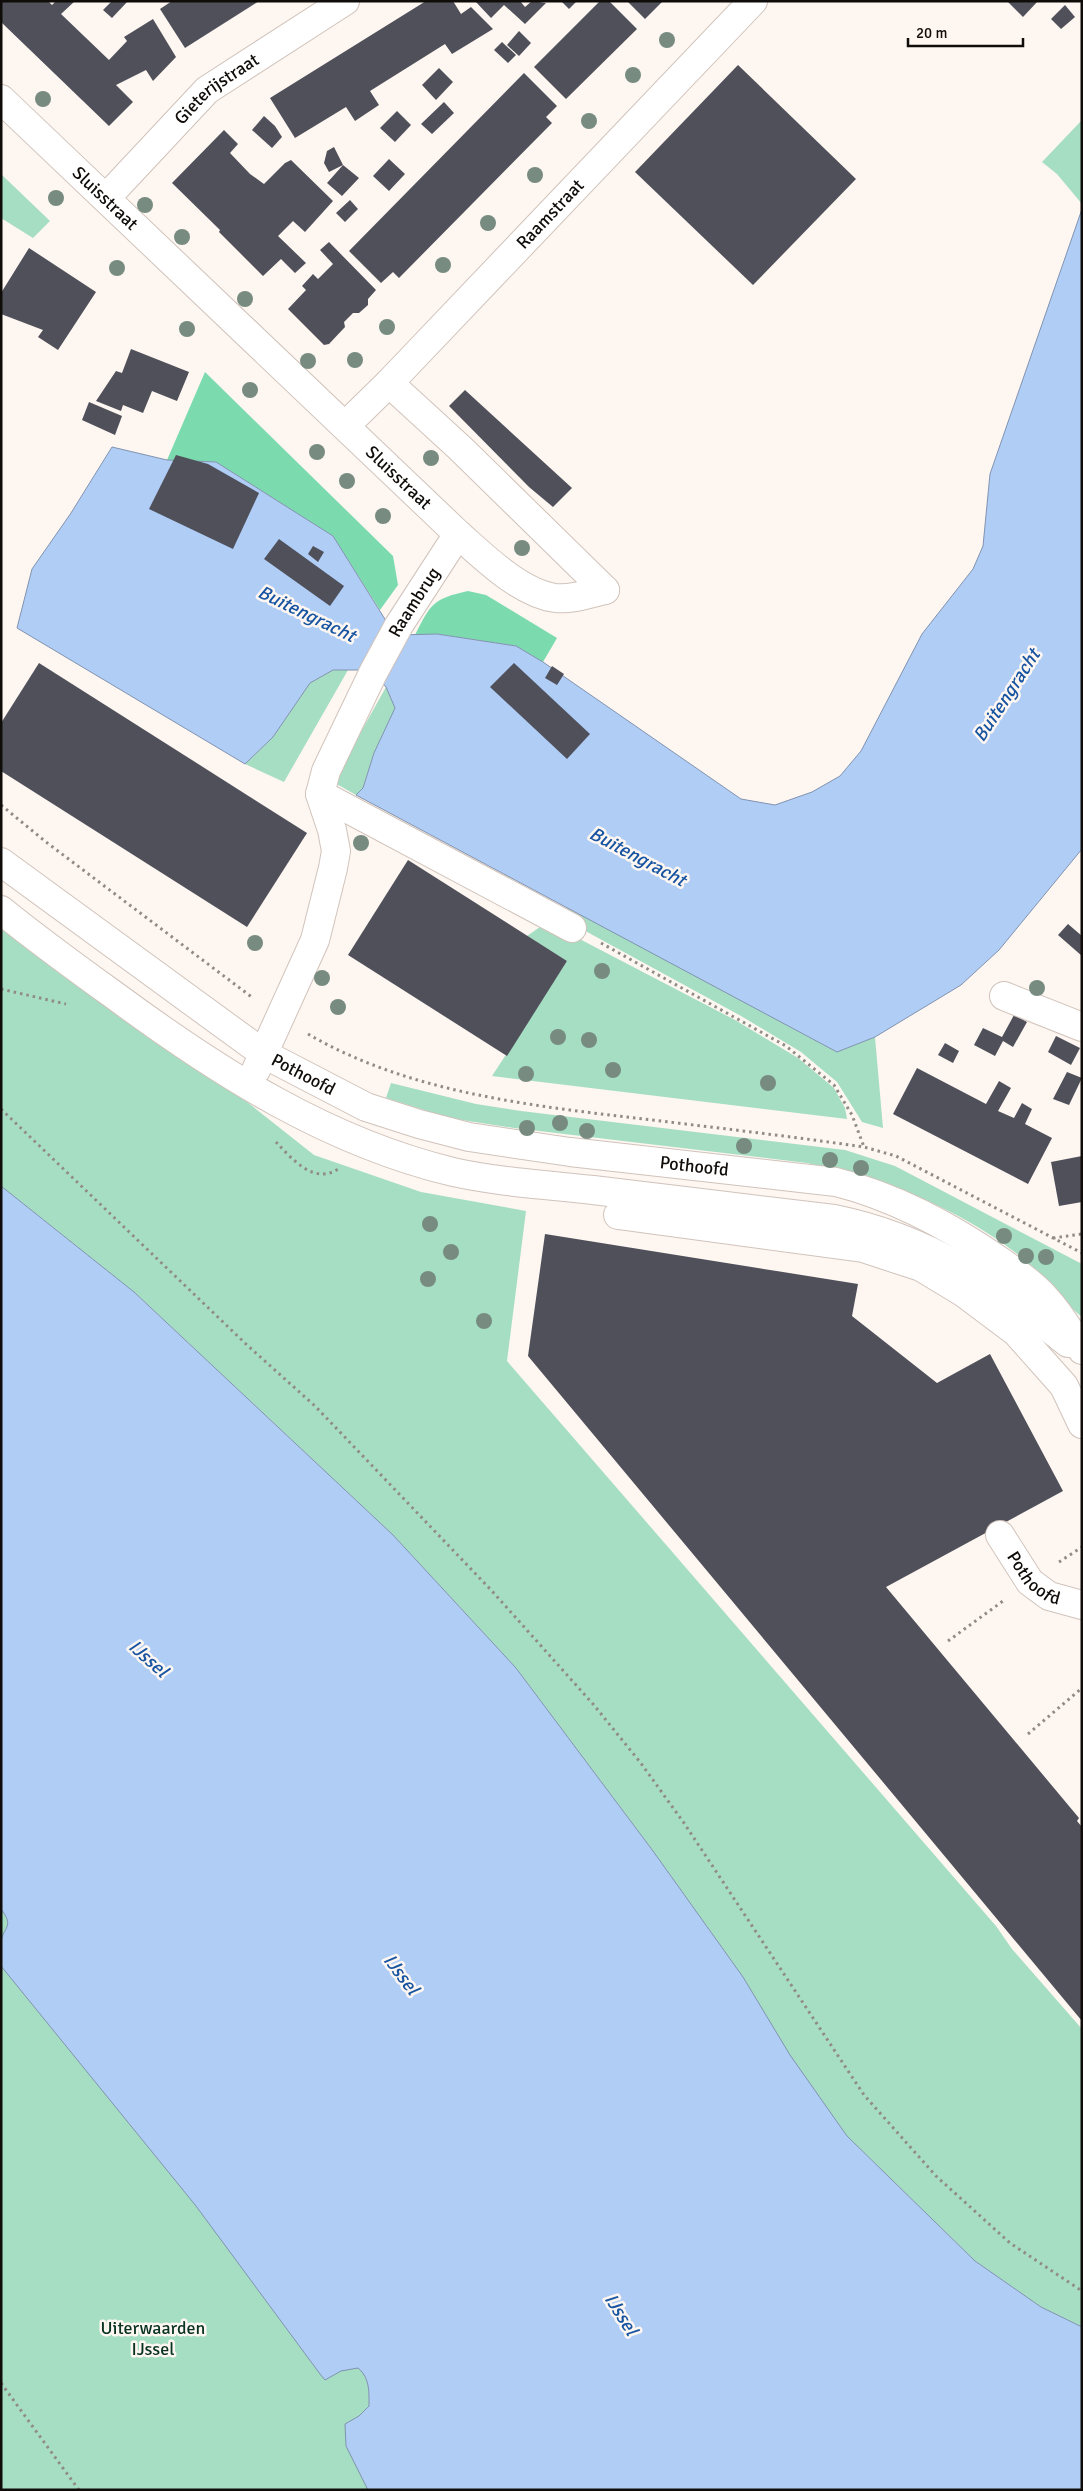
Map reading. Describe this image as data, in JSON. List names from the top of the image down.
{
  "streets": {
    "street": [
      "Gieterijstraat",
      "Sluisstraat",
      "Raamstraat",
      "Raambrug",
      "Pothoofd"
    ]
  },
  "crossings": [
    ["Gieterijstraat", "Sluisstraat"],
    ["Sluisstraat", "Raamstraat"],
    ["Sluisstraat", "Raambrug"],
    ["Raambrug", "Pothoofd"]
  ],
  "water": ["Buitengracht", "IJssel"],
  "parks": ["Uiterwaarden IJssel"],
  "scale_bar": "20 m"
}
